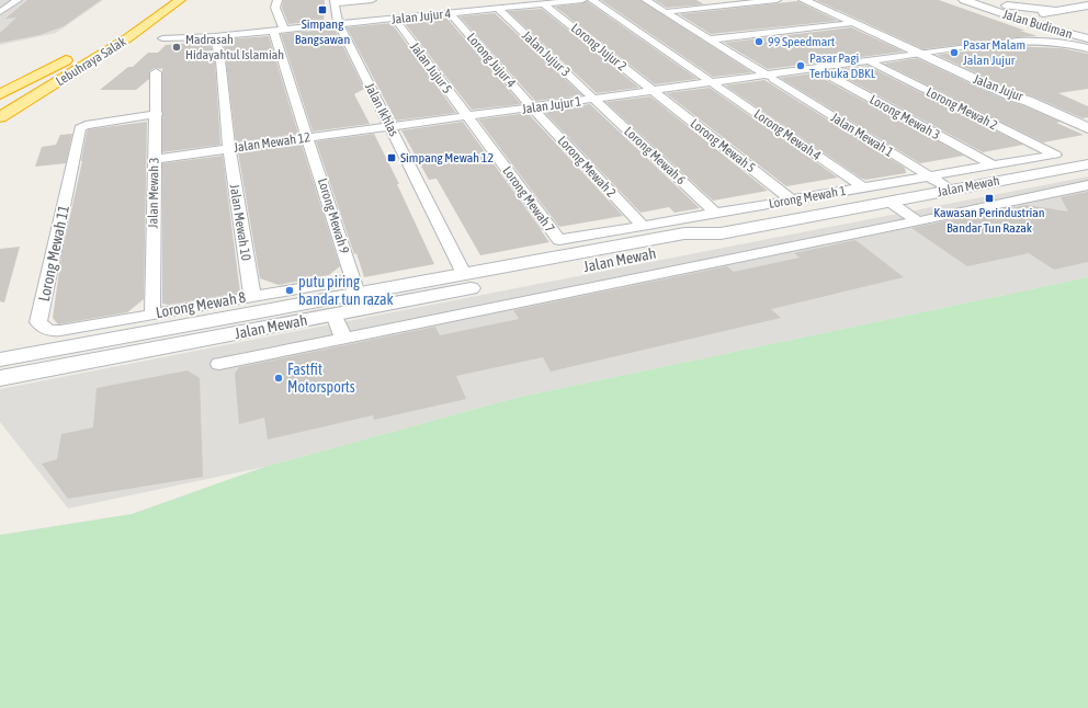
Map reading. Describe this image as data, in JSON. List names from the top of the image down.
{
  "streets": {
    "highway": ["Lebuhraya Salak"],
    "street": [
      "Jalan Jujur 4",
      "Jalan Budiman",
      "Lorong Jujur 2",
      "Jalan Jujur 3",
      "Lorong Jujur 4",
      "Jalan Jujur 5",
      "Jalan Jujur",
      "Jalan Jujur 1",
      "Lorong Mewah 2",
      "Jalan Ikhlas",
      "Lorong Mewah 3",
      "Lorong Mewah 4",
      "Jalan Mewah 1",
      "Jalan Mewah 12",
      "Lorong Mewah 5",
      "Lorong Mewah 6",
      "Jalan Mewah",
      "Jalan Mewah 3",
      "Lorong Mewah 1",
      "Lorong Mewah 7",
      "Lorong Mewah 9",
      "Jalan Mewah 10",
      "Lorong Mewah 11",
      "Lorong Mewah 8"
    ]
  },
  "crossings": [
    ["Jalan Jujur 4", "Lorong Jujur 2"],
    ["Jalan Jujur 4", "Jalan Jujur 3"],
    ["Jalan Jujur 4", "Lorong Jujur 4"],
    ["Jalan Jujur 4", "Jalan Jujur 5"],
    ["Jalan Jujur 4", "Jalan Ikhlas"],
    ["Jalan Jujur 4", "Lorong Mewah 9"],
    ["Jalan Jujur 4", "Jalan Mewah 10"],
    ["Lorong Jujur 2", "Jalan Jujur 1"],
    ["Lorong Jujur 2", "Lorong Mewah 5"],
    ["Jalan Jujur 3", "Jalan Jujur 1"],
    ["Jalan Jujur 3", "Lorong Mewah 6"],
    ["Lorong Jujur 4", "Jalan Jujur 1"],
    ["Lorong Jujur 4", "Lorong Mewah 2"],
    ["Jalan Jujur 5", "Jalan Jujur 1"],
    ["Jalan Jujur 5", "Lorong Mewah 7"],
    ["Jalan Jujur", "Jalan Jujur 1"],
    ["Jalan Jujur 1", "Lorong Mewah 2"],
    ["Jalan Jujur 1", "Jalan Ikhlas"],
    ["Jalan Jujur 1", "Lorong Mewah 3"],
    ["Jalan Jujur 1", "Lorong Mewah 4"],
    ["Jalan Jujur 1", "Jalan Mewah 1"],
    ["Jalan Jujur 1", "Jalan Mewah 12"],
    ["Jalan Jujur 1", "Lorong Mewah 5"],
    ["Jalan Jujur 1", "Lorong Mewah 6"],
    ["Jalan Jujur 1", "Lorong Mewah 7"],
    ["Lorong Mewah 2", "Lorong Mewah 1"],
    ["Jalan Ikhlas", "Jalan Mewah 12"],
    ["Jalan Ikhlas", "Jalan Mewah"],
    ["Lorong Mewah 3", "Lorong Mewah 1"],
    ["Lorong Mewah 4", "Lorong Mewah 1"],
    ["Jalan Mewah 1", "Jalan Mewah"],
    ["Jalan Mewah 1", "Lorong Mewah 1"],
    ["Jalan Mewah 12", "Jalan Mewah 3"],
    ["Jalan Mewah 12", "Lorong Mewah 9"],
    ["Jalan Mewah 12", "Jalan Mewah 10"],
    ["Lorong Mewah 5", "Lorong Mewah 1"],
    ["Lorong Mewah 6", "Lorong Mewah 1"],
    ["Jalan Mewah", "Lorong Mewah 9"],
    ["Jalan Mewah", "Lorong Mewah 8"],
    ["Jalan Mewah 3", "Lorong Mewah 11"],
    ["Jalan Mewah 3", "Lorong Mewah 8"],
    ["Lorong Mewah 1", "Lorong Mewah 7"],
    ["Lorong Mewah 9", "Lorong Mewah 8"],
    ["Jalan Mewah 10", "Lorong Mewah 8"],
    ["Lorong Mewah 11", "Lorong Mewah 8"]
  ],
  "places": {
    "transit": ["Simpang Bangsawan", "Simpang Mewah 12", "Kawasan Perindustrian Bandar Tun Razak"],
    "other": [
      "99 Speedmart",
      "Madrasah Hidayahtul Islamiah",
      "Pasar Malam Jalan Jujur",
      "Pasar Pagi Terbuka DBKL",
      "putu piring bandar tun razak",
      "Fastfit Motorsports"
    ]
  }
}
